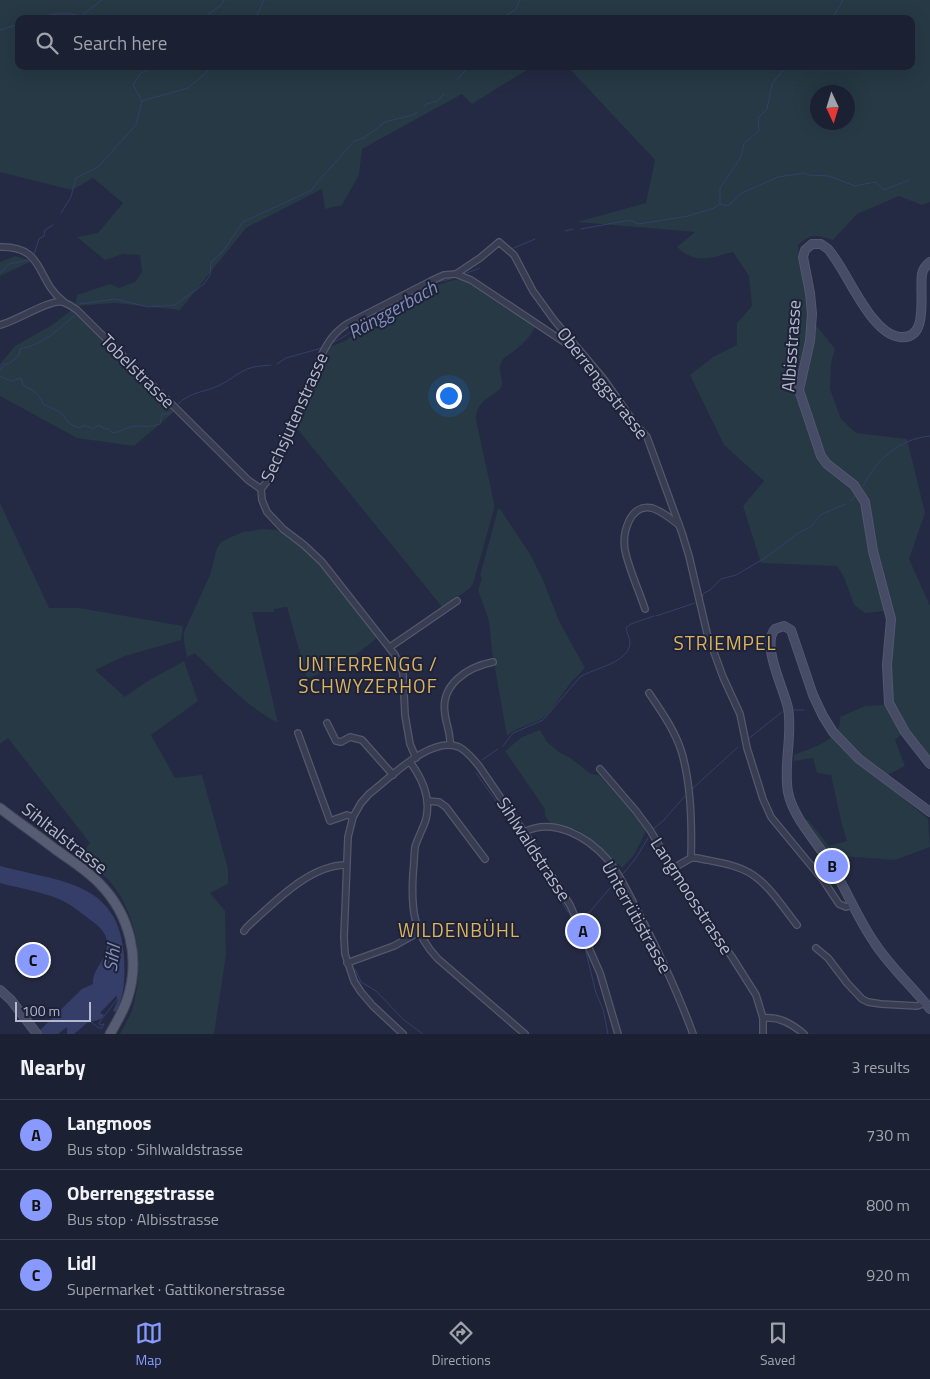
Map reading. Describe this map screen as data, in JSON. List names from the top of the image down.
{
  "streets": {
    "main road": ["Albisstrasse", "Sihltalstrasse"],
    "street": [
      "Tobelstrasse",
      "Oberrenggstrasse",
      "Sechsjutenstrasse",
      "Sihlwaldstrasse",
      "Langmoosstrasse",
      "Unterrütistrasse"
    ]
  },
  "crossings": [
    ["Tobelstrasse", "Sechsjutenstrasse"],
    ["Oberrenggstrasse", "Sechsjutenstrasse"],
    ["Sihlwaldstrasse", "Unterrütistrasse"]
  ],
  "districts": ["STRIEMPEL", "UNTERRENGG / SCHWYZERHOF", "WILDENBÜHL"],
  "water": ["Ränggerbach", "Sihl"],
  "scale_bar": "100 m",
  "north": "bottom",
  "page": {
    "search": "Search here",
    "pins": ["B", "A", "C"],
    "scale": "100 m",
    "heading": ["Nearby", "3 results"],
    "list": [
      {
        "mark": "A",
        "name": "Langmoos",
        "note": "Bus stop · Sihlwaldstrasse",
        "value": "730 m"
      },
      {
        "mark": "B",
        "name": "Oberrenggstrasse",
        "note": "Bus stop · Albisstrasse",
        "value": "800 m"
      },
      {
        "mark": "C",
        "name": "Lidl",
        "note": "Supermarket · Gattikonerstrasse",
        "value": "920 m"
      }
    ],
    "nav": ["Map", "Directions", "Saved"]
  }
}
